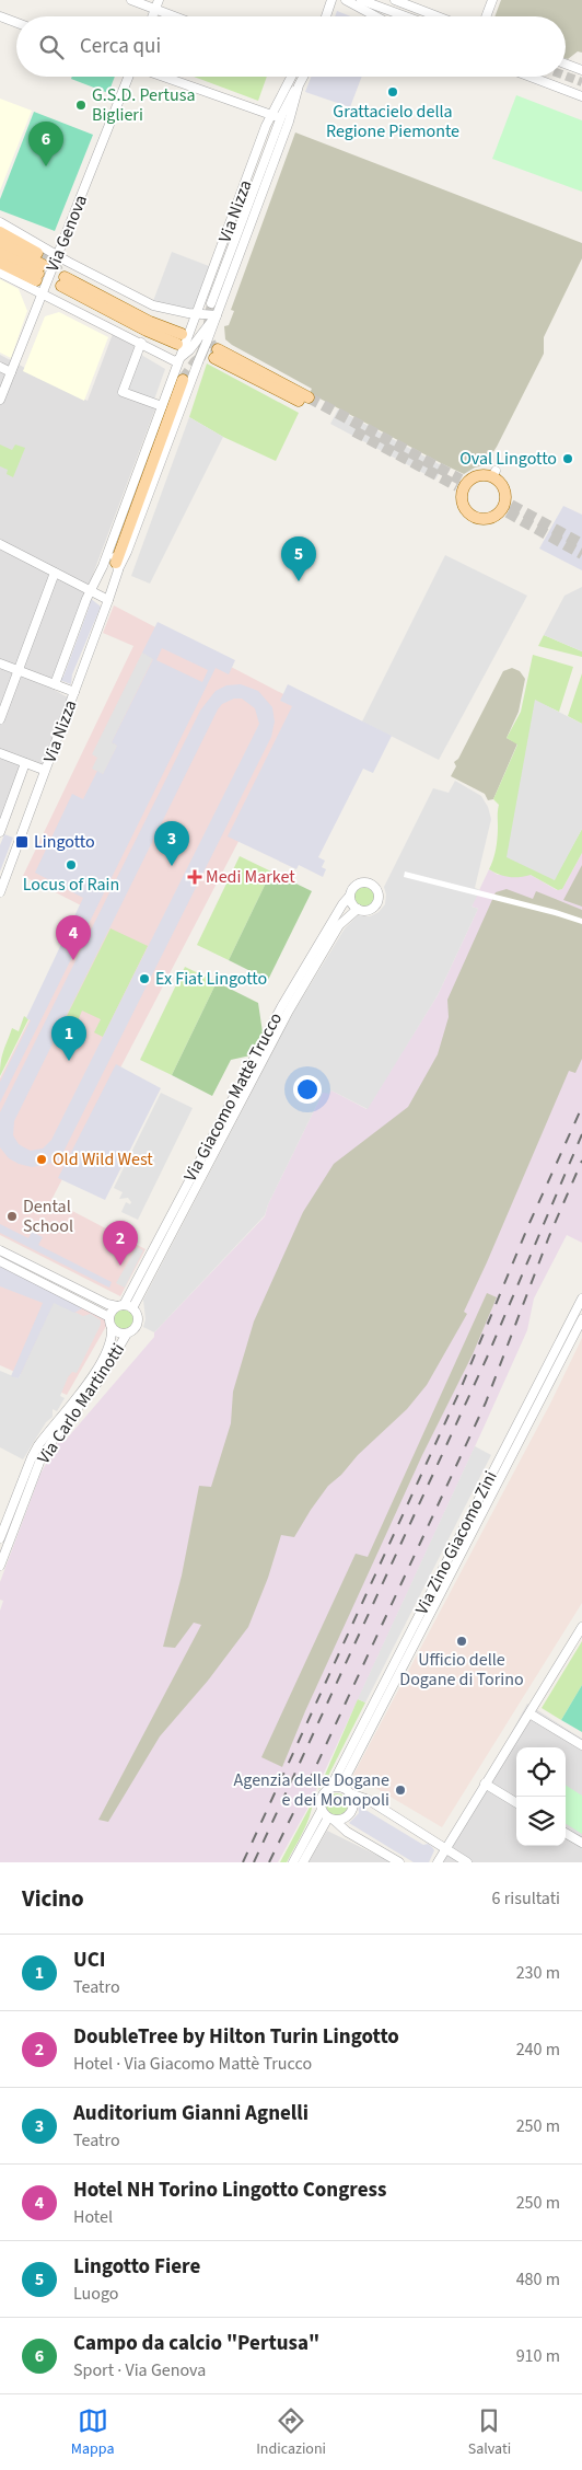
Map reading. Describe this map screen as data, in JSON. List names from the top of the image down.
{
  "streets": {
    "street": [
      "Via Nizza",
      "Via Genova",
      "Via Giacomo Mattè Trucco",
      "Via Carlo Martinotti",
      "Via Zino Giacomo Zini"
    ]
  },
  "crossings": [
    ["Via Giacomo Mattè Trucco", "Via Carlo Martinotti"]
  ],
  "places": {
    "other": [
      "Grattacielo della Regione Piemonte",
      "G.S.D. Pertusa Biglieri",
      "Oval Lingotto",
      "Locus of Rain",
      "Ex Fiat Lingotto",
      "Old Wild West",
      "Dental School",
      "Ufficio delle Dogane di Torino",
      "Agenzia delle Dogane e dei Monopoli"
    ],
    "transit": ["Lingotto"],
    "health": ["Medi Market"]
  },
  "page": {
    "search": "Cerca qui",
    "pins": [
      "6",
      "5",
      "3",
      "4",
      "1",
      "2"
    ],
    "heading": ["Vicino", "6 risultati"],
    "list": [
      {
        "mark": "1",
        "name": "UCI",
        "note": "Teatro",
        "value": "230 m"
      },
      {
        "mark": "2",
        "name": "DoubleTree by Hilton Turin Lingotto",
        "note": "Hotel · Via Giacomo Mattè Trucco",
        "value": "240 m"
      },
      {
        "mark": "3",
        "name": "Auditorium Gianni Agnelli",
        "note": "Teatro",
        "value": "250 m"
      },
      {
        "mark": "4",
        "name": "Hotel NH Torino Lingotto Congress",
        "note": "Hotel",
        "value": "250 m"
      },
      {
        "mark": "5",
        "name": "Lingotto Fiere",
        "note": "Luogo",
        "value": "480 m"
      },
      {
        "mark": "6",
        "name": "Campo da calcio \"Pertusa\"",
        "note": "Sport · Via Genova",
        "value": "910 m"
      }
    ],
    "nav": ["Mappa", "Indicazioni", "Salvati"]
  }
}
